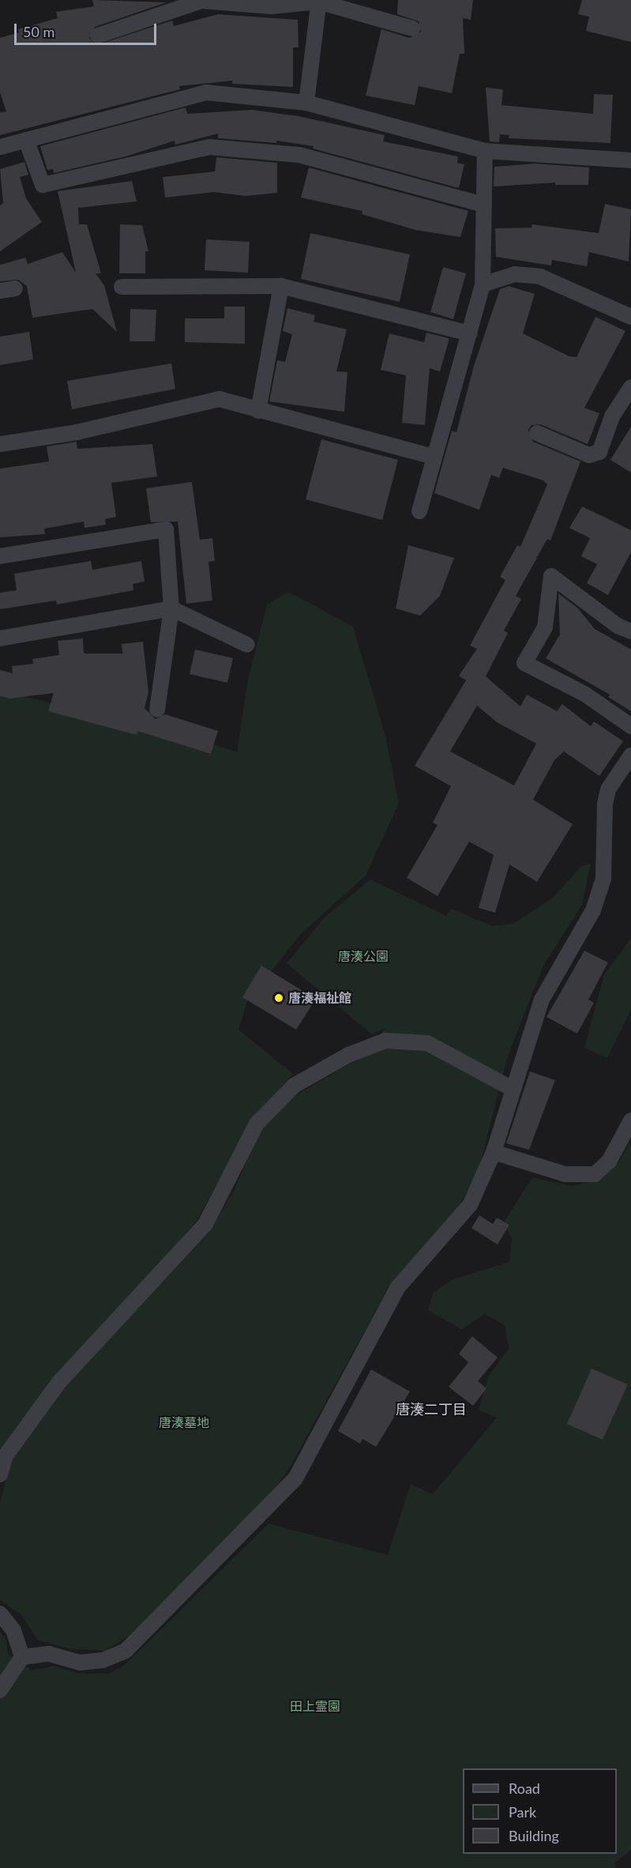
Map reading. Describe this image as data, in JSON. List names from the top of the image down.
{
  "districts": ["唐湊二丁目"],
  "parks": ["唐湊公園", "唐湊墓地", "田上霊園"],
  "places": ["唐湊福祉館"],
  "legend": ["Road", "Park", "Building"],
  "scale_bar": "50 m"
}
